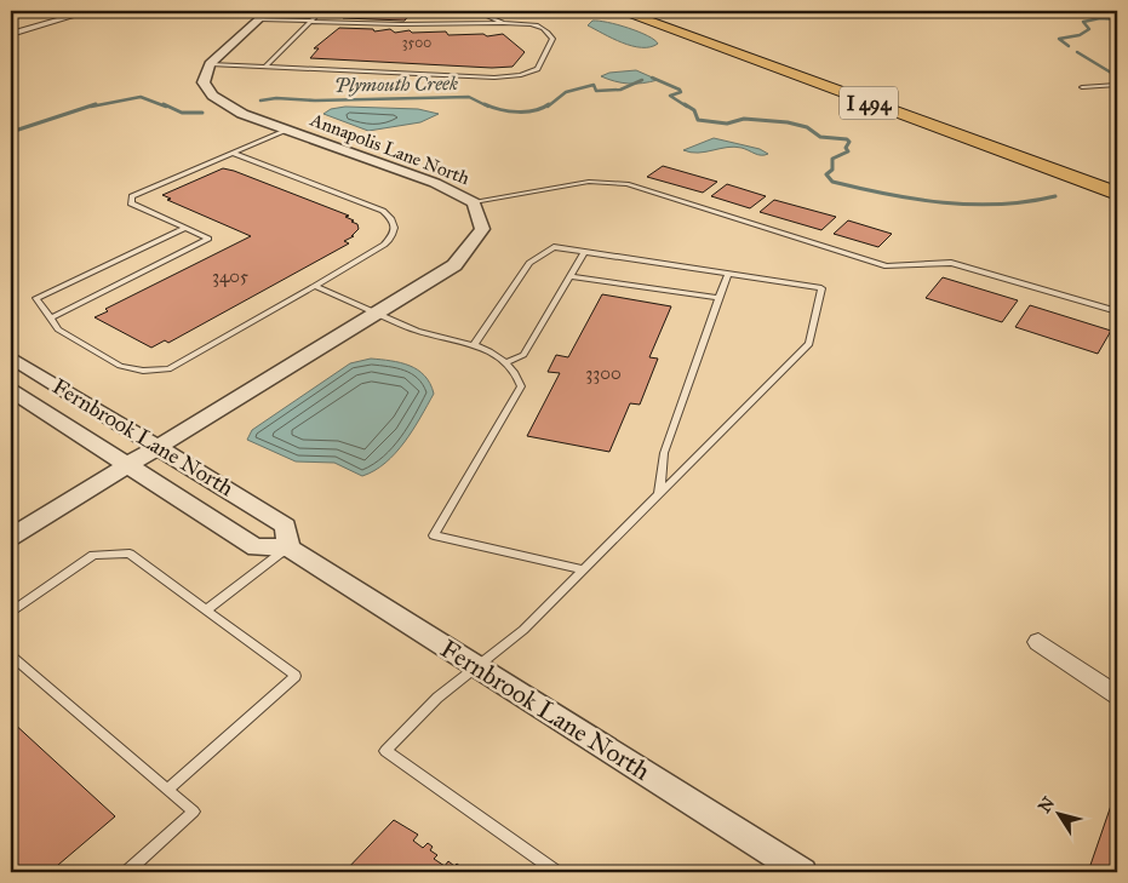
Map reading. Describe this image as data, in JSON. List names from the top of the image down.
{
  "streets": {
    "highway": ["I 494"],
    "street": ["Annapolis Lane North", "Fernbrook Lane North"]
  },
  "crossings": [
    ["Annapolis Lane North", "Fernbrook Lane North"]
  ],
  "water": ["Plymouth Creek"],
  "house_numbers": ["3500", "3405", "3300"],
  "north": "top left"
}
